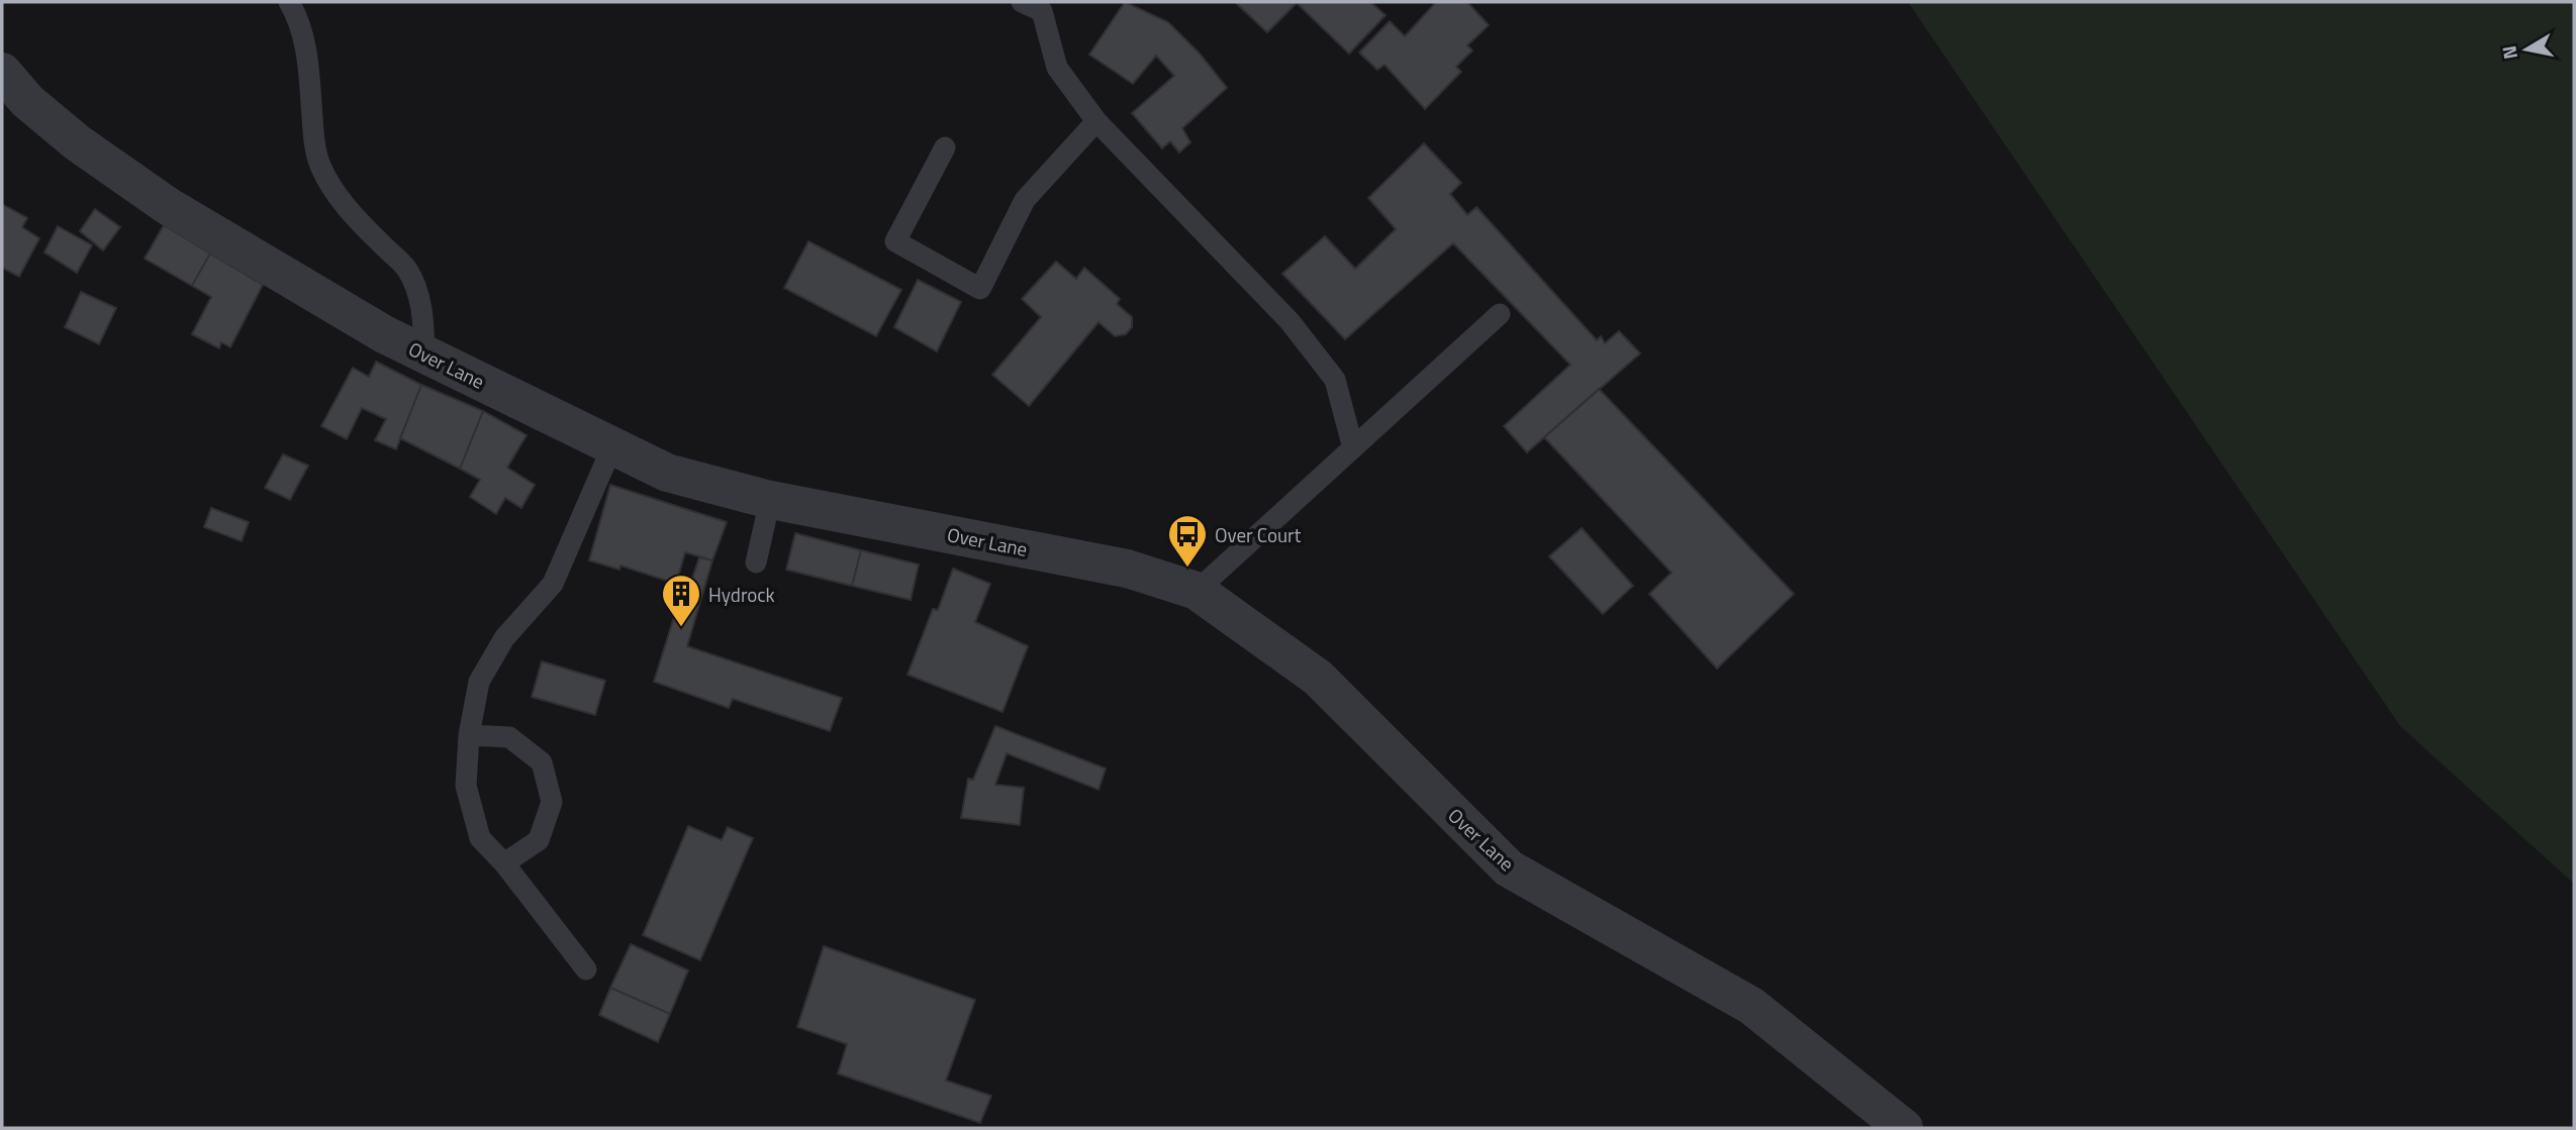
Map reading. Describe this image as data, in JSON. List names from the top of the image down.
{
  "streets": {
    "street": ["Over Lane"]
  },
  "places": {
    "bus stop": ["Over Court"],
    "building": ["Hydrock"]
  },
  "north": "left"
}
